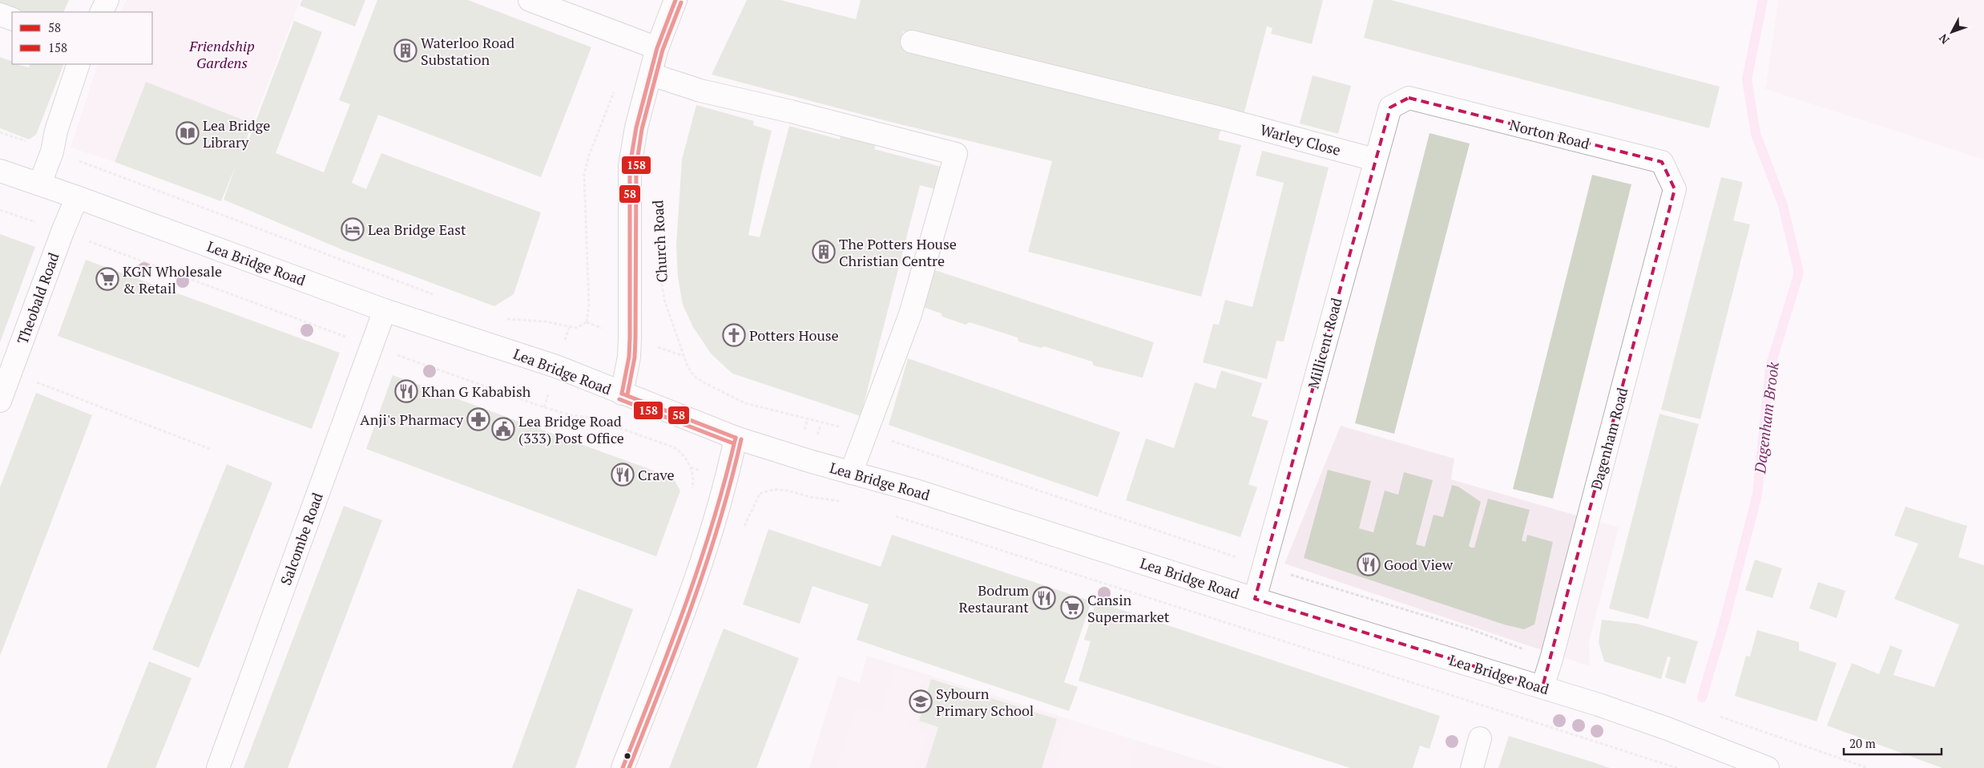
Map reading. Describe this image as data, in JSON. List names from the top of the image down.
{
  "streets": {
    "main road": [
      "Norton Road",
      "Warley Close",
      "Church Road",
      "Lea Bridge Road",
      "Theobald Road",
      "Millicent Road",
      "Dagenham Road",
      "Salcombe Road"
    ]
  },
  "crossings": [
    ["Norton Road", "Millicent Road"],
    ["Norton Road", "Dagenham Road"],
    ["Warley Close", "Millicent Road"],
    ["Church Road", "Lea Bridge Road"],
    ["Lea Bridge Road", "Theobald Road"],
    ["Lea Bridge Road", "Millicent Road"],
    ["Lea Bridge Road", "Dagenham Road"],
    ["Lea Bridge Road", "Salcombe Road"]
  ],
  "water": ["Dagenham Brook"],
  "parks": ["Friendship Gardens"],
  "places": {
    "building": ["Waterloo Road Substation", "The Potters House Christian Centre"],
    "library": ["Lea Bridge Library"],
    "hotel": ["Lea Bridge East"],
    "supermarket": ["KGN Wholesale & Retail", "Cansin Supermarket"],
    "church": ["Potters House"],
    "restaurant": [
      "Khan G Kababish",
      "Crave",
      "Good View",
      "Bodrum Restaurant"
    ],
    "pharmacy": ["Anji's Pharmacy"],
    "public building": ["Lea Bridge Road (333) Post Office"],
    "school or university": ["Sybourn Primary School"]
  },
  "lines": ["transit line 58", "transit line 158"],
  "legend": ["58", "158"],
  "scale_bar": "20 m",
  "north": "bottom left"
}
